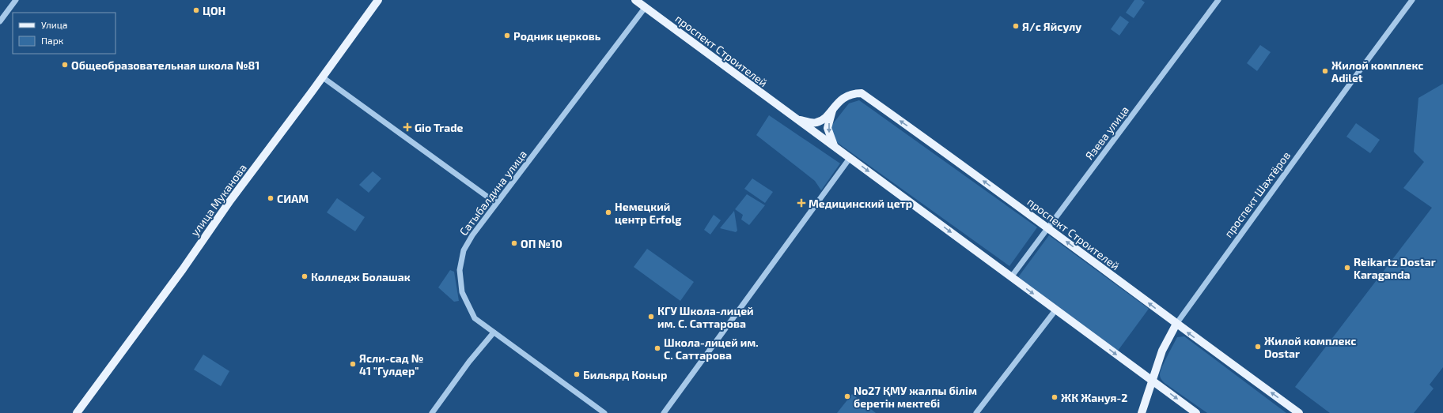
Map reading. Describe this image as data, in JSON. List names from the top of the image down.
{
  "streets": {
    "main road": ["проспект Строителей", "проспект Шахтёров", "улица Муканова"],
    "street": ["Язева улица", "Сатыбалдина улица"]
  },
  "crossings": [
    ["проспект Строителей", "Язева улица"],
    ["проспект Строителей", "Сатыбалдина улица"],
    ["проспект Строителей", "проспект Шахтёров"]
  ],
  "places": {
    "other": [
      "ЦОН",
      "Я/c Яйсулу",
      "Родник церковь",
      "Общеобразовательная школа №81",
      "Жилой комплекс Adilet",
      "СИАМ",
      "Немецкий центр Erfolg",
      "ОП №10",
      "Reikartz Dostar Karaganda",
      "Колледж Болашак",
      "КГУ Школа-лицей им. С. Саттарова",
      "Жилой комплекс Dostar",
      "Школа-лицей им. С. Саттарова",
      "Ясли-сад № 41 \"Гулдер\"",
      "Бильярд Коныр",
      "No27 ҚМУ жалпы білім беретін мектебі",
      "ЖК Жануя-2"
    ],
    "health": ["Gio Trade", "Медицинский цетр"]
  },
  "legend": ["Улица", "Парк"]
}
